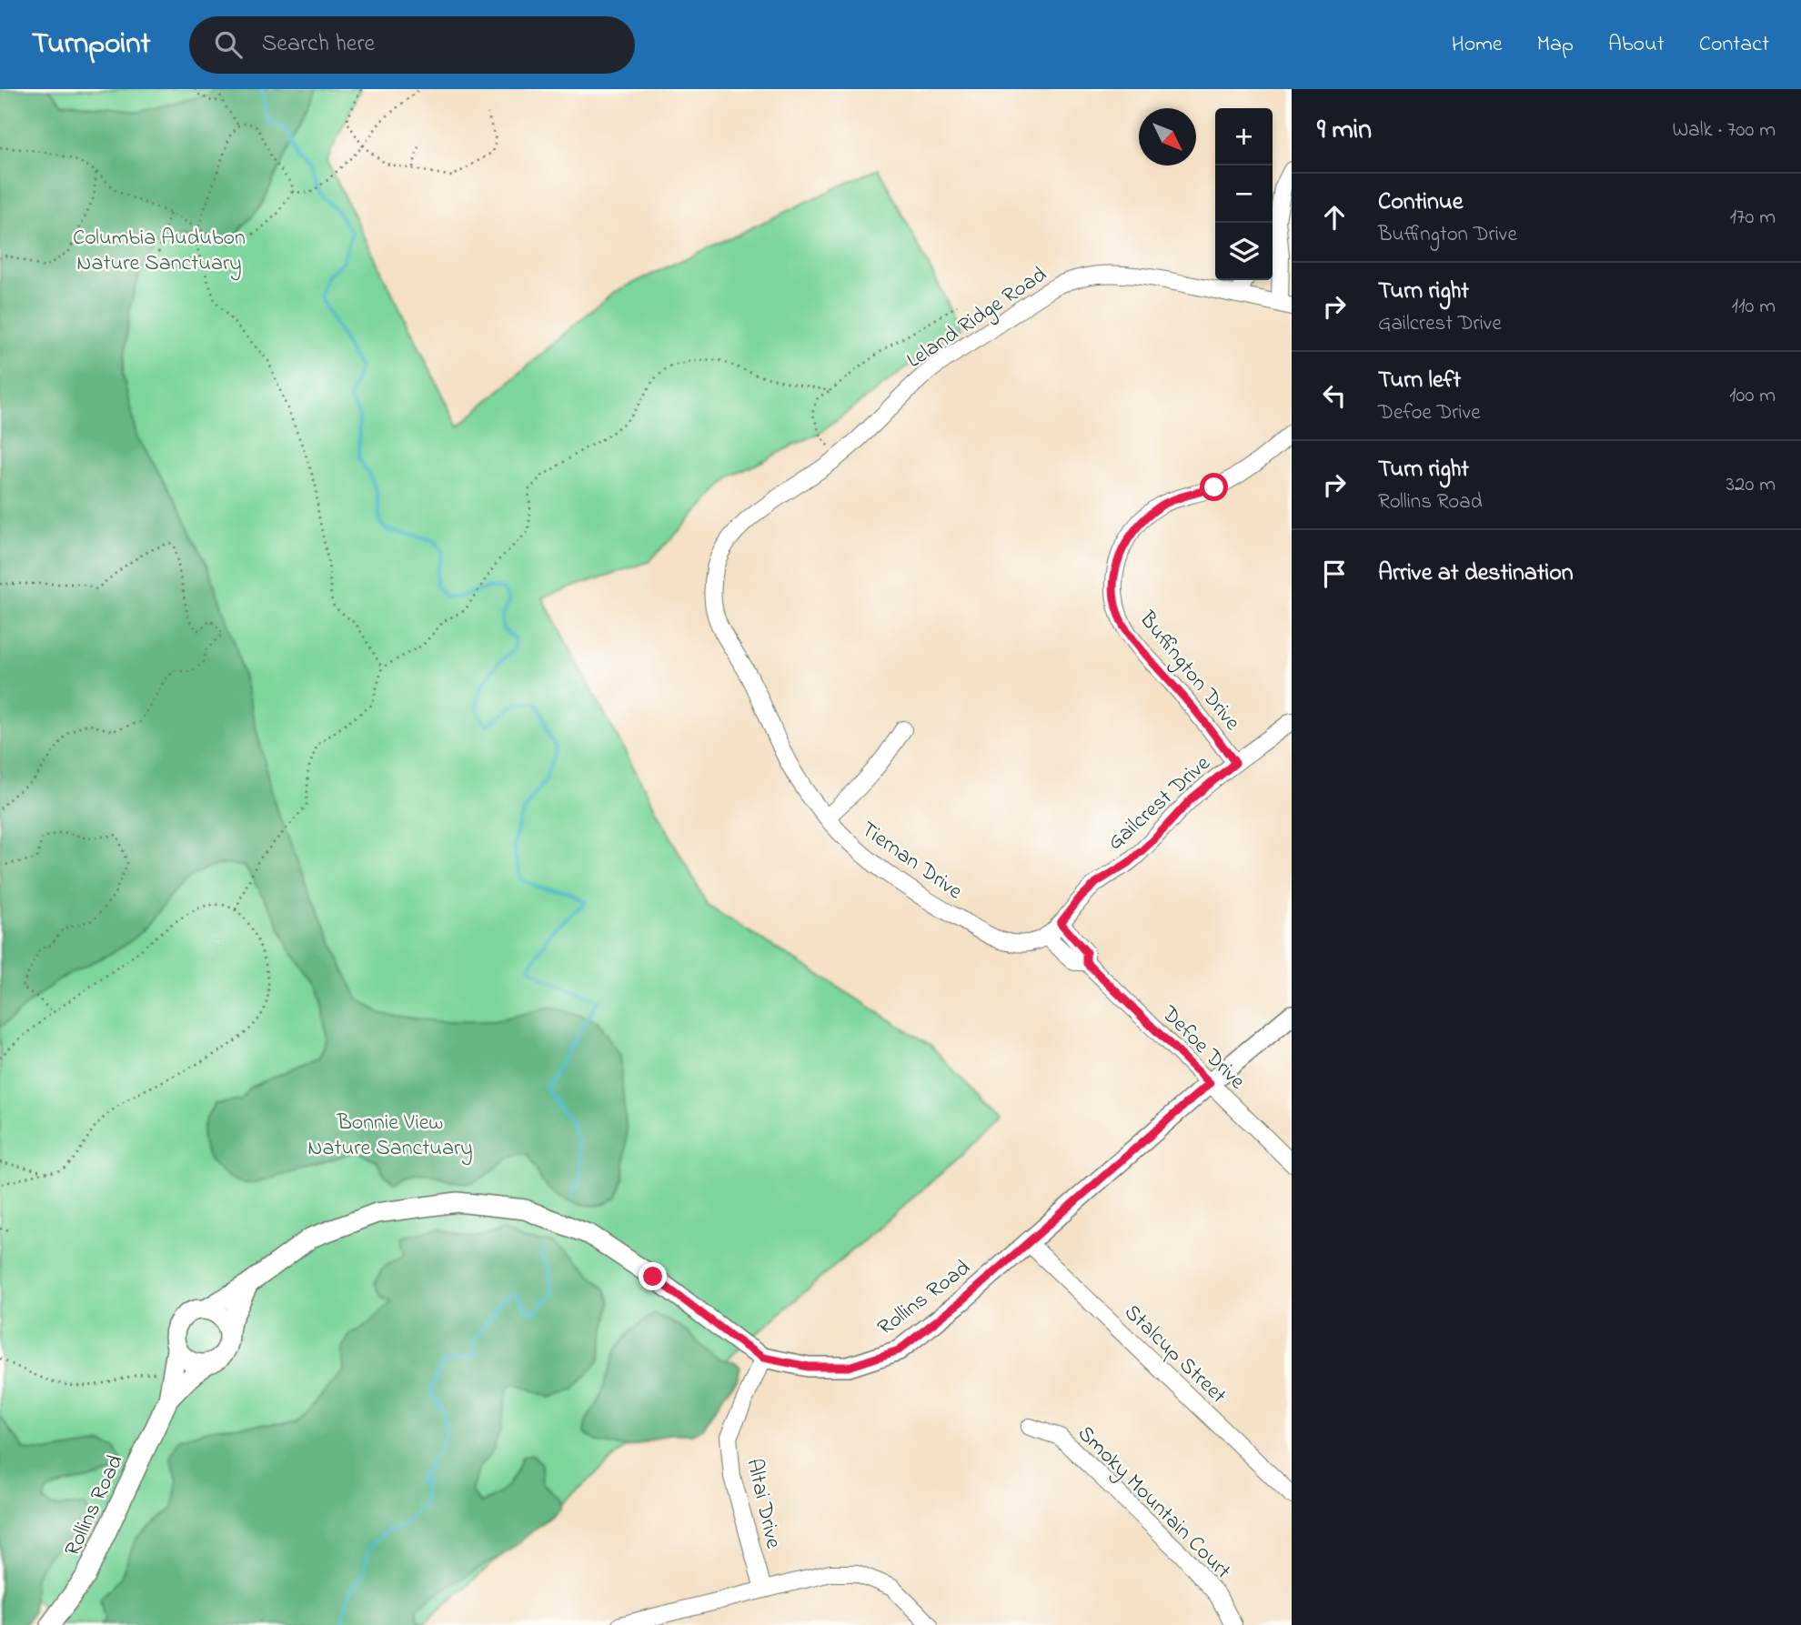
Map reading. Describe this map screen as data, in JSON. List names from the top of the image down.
{
  "streets": {
    "street": [
      "Leland Ridge Road",
      "Buffington Drive",
      "Gailcrest Drive",
      "Tiernan Drive",
      "Defoe Drive",
      "Rollins Road",
      "Stalcup Street",
      "Smoky Mountain Court",
      "Altai Drive"
    ]
  },
  "crossings": [
    ["Leland Ridge Road", "Tiernan Drive"],
    ["Buffington Drive", "Gailcrest Drive"],
    ["Gailcrest Drive", "Tiernan Drive"],
    ["Gailcrest Drive", "Defoe Drive"],
    ["Tiernan Drive", "Defoe Drive"],
    ["Defoe Drive", "Rollins Road"],
    ["Rollins Road", "Stalcup Street"],
    ["Rollins Road", "Altai Drive"]
  ],
  "parks": ["Columbia Audubon Nature Sanctuary", "Bonnie View Nature Sanctuary"],
  "north": "bottom right",
  "page": {
    "header": "Turnpoint",
    "search": "Search here",
    "nav": [
      "Home",
      "Map",
      "About",
      "Contact"
    ],
    "heading": ["9 min", "Walk · 700 m"],
    "map_buttons": ["+", "−"],
    "list": [
      ["Continue", "Buffington Drive", "170 m"],
      ["Turn right", "Gailcrest Drive", "110 m"],
      ["Turn left", "Defoe Drive", "100 m"],
      ["Turn right", "Rollins Road", "320 m"],
      "Arrive at destination"
    ]
  }
}
